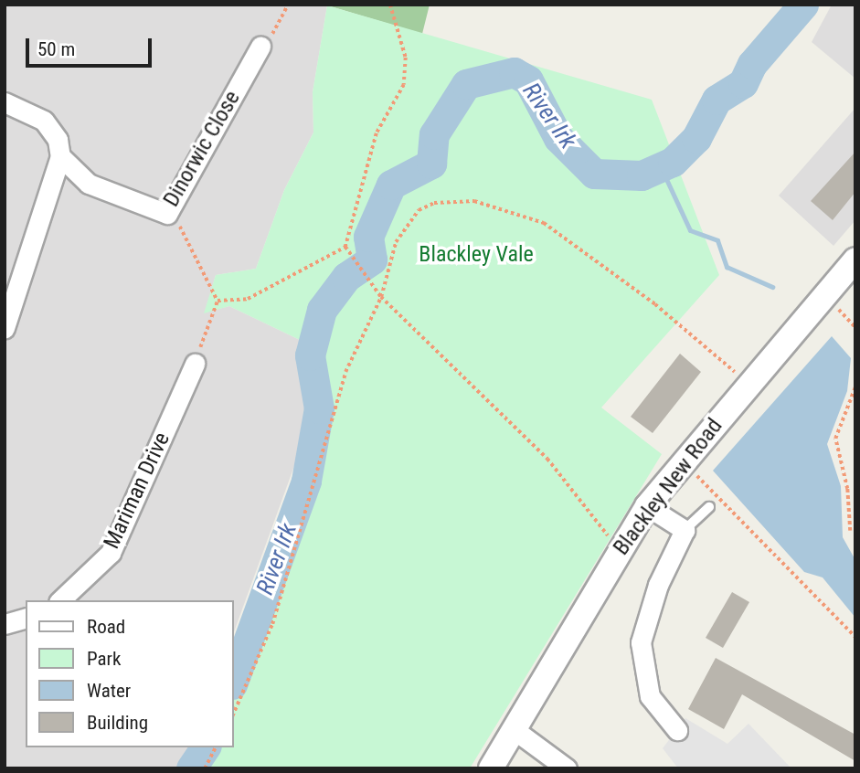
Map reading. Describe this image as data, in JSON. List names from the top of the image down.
{
  "streets": {
    "street": ["Dinorwic Close", "Blackley New Road", "Mariman Drive"]
  },
  "water": ["River Irk"],
  "parks": ["Blackley Vale"],
  "legend": [
    "Road",
    "Park",
    "Water",
    "Building"
  ],
  "scale_bar": "50 m"
}
